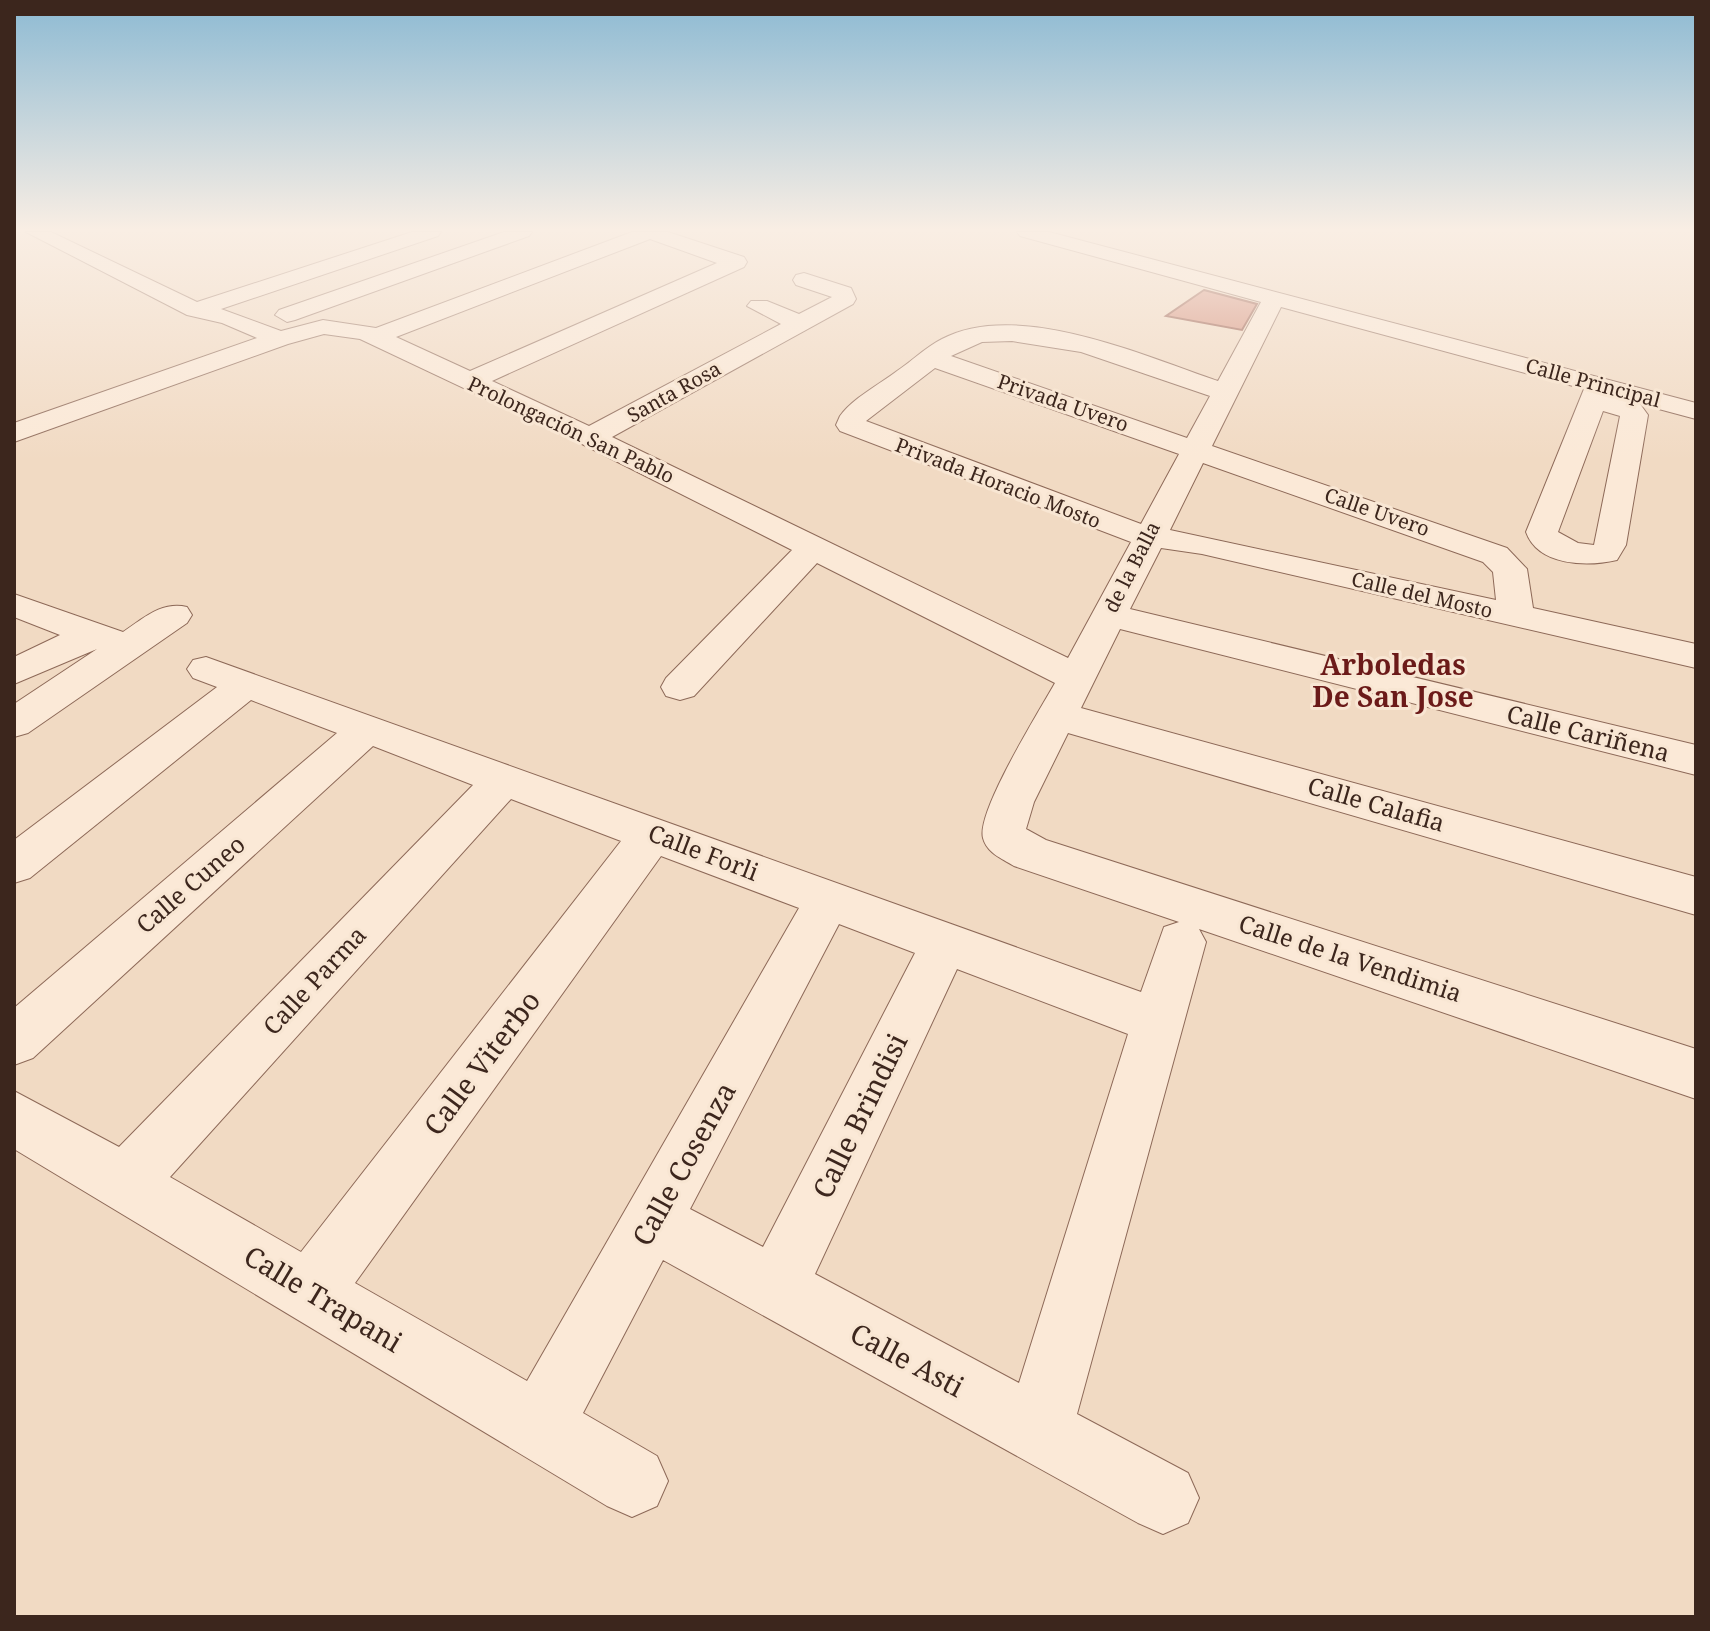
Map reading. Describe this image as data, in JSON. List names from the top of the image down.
{
  "streets": {
    "street": [
      "Calle Principal",
      "Santa Rosa",
      "Privada Uvero",
      "Prolongación San Pablo",
      "Privada Horacio Mosto",
      "Calle Uvero",
      "de la Balla",
      "Calle del Mosto",
      "Calle Cariñena",
      "Calle Calafia",
      "Calle Forli",
      "Calle Cuneo",
      "Calle de la Vendimia",
      "Calle Parma",
      "Calle Viterbo",
      "Calle Brindisi",
      "Calle Cosenza",
      "Calle Trapani",
      "Calle Asti"
    ]
  },
  "crossings": [
    ["Santa Rosa", "Prolongación San Pablo"],
    ["Privada Uvero", "Privada Horacio Mosto"],
    ["Privada Uvero", "Calle Uvero"],
    ["Privada Uvero", "de la Balla"],
    ["Prolongación San Pablo", "de la Balla"],
    ["Privada Horacio Mosto", "de la Balla"],
    ["Privada Horacio Mosto", "Calle del Mosto"],
    ["Calle Uvero", "de la Balla"],
    ["Calle Uvero", "Calle del Mosto"],
    ["de la Balla", "Calle del Mosto"],
    ["de la Balla", "Calle Cariñena"],
    ["de la Balla", "Calle Calafia"],
    ["de la Balla", "Calle de la Vendimia"],
    ["Calle Forli", "Calle Cuneo"],
    ["Calle Forli", "Calle Parma"],
    ["Calle Forli", "Calle Viterbo"],
    ["Calle Forli", "Calle Brindisi"],
    ["Calle Forli", "Calle Cosenza"],
    ["Calle Parma", "Calle Trapani"],
    ["Calle Viterbo", "Calle Trapani"],
    ["Calle Brindisi", "Calle Asti"],
    ["Calle Cosenza", "Calle Trapani"],
    ["Calle Cosenza", "Calle Asti"]
  ],
  "districts": ["Arboledas De San Jose"]
}
